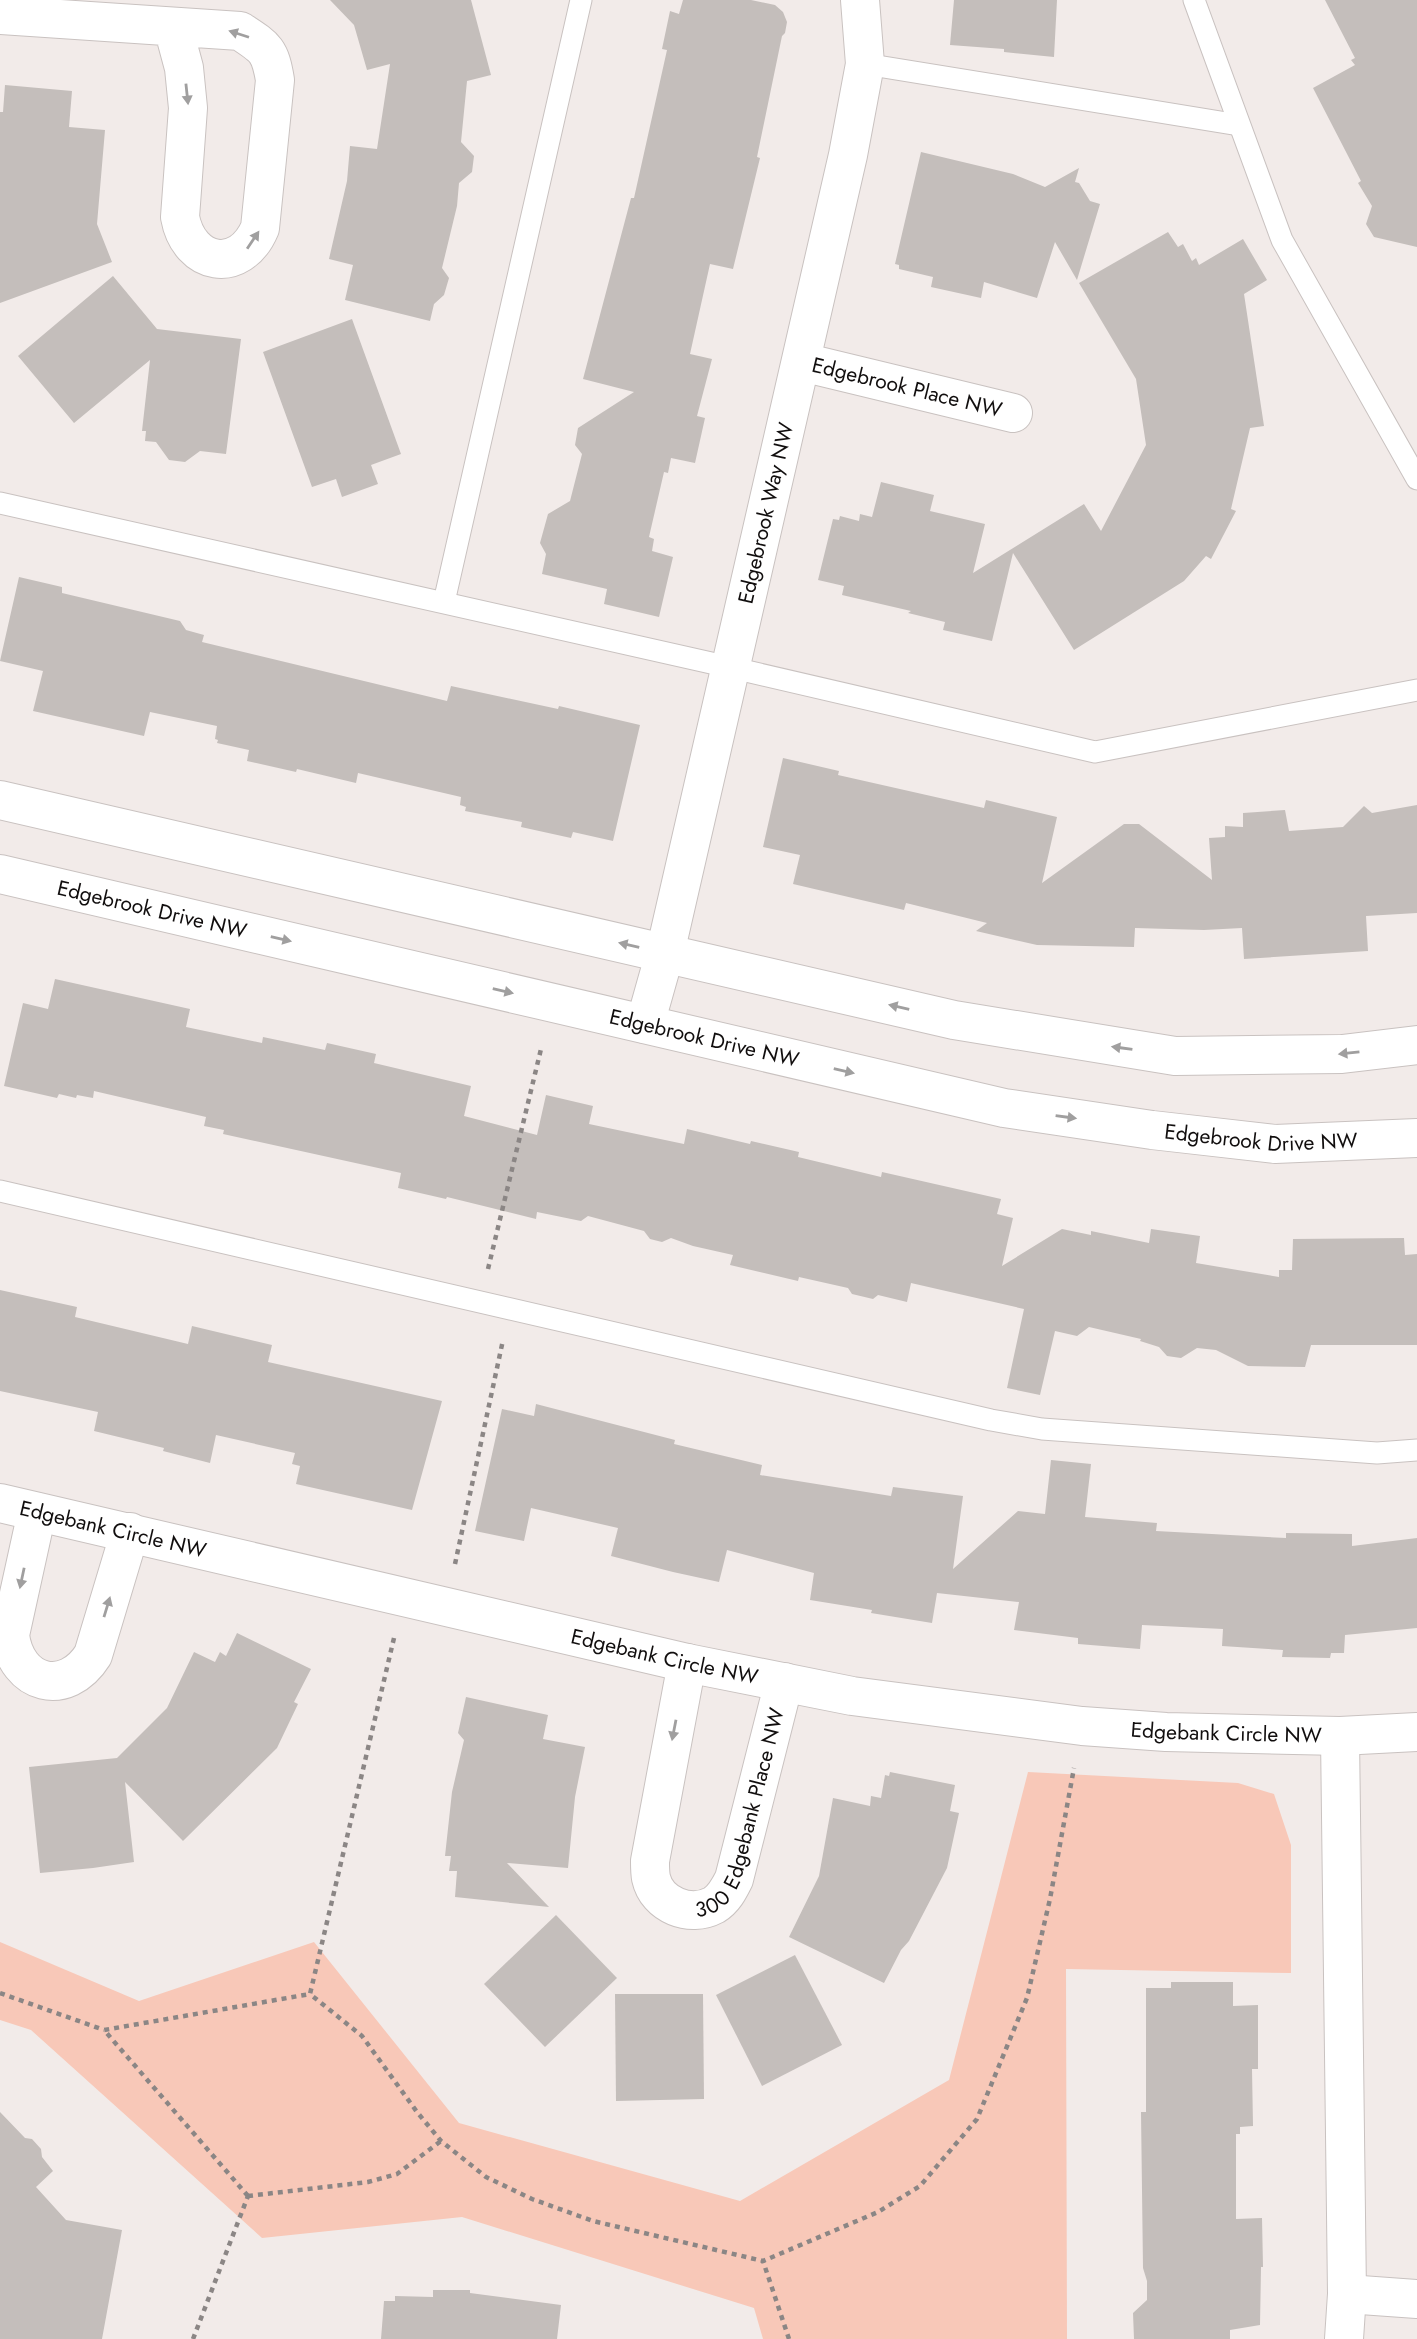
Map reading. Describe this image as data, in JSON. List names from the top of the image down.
{
  "streets": {
    "street": [
      "Edgebrook Place NW",
      "Edgebrook Way NW",
      "Edgebrook Drive NW",
      "Edgebank Circle NW",
      "300 Edgebank Place NW"
    ]
  },
  "crossings": [
    ["Edgebrook Place NW", "Edgebrook Way NW"],
    ["Edgebrook Way NW", "Edgebrook Drive NW"],
    ["Edgebank Circle NW", "300 Edgebank Place NW"]
  ]
}
